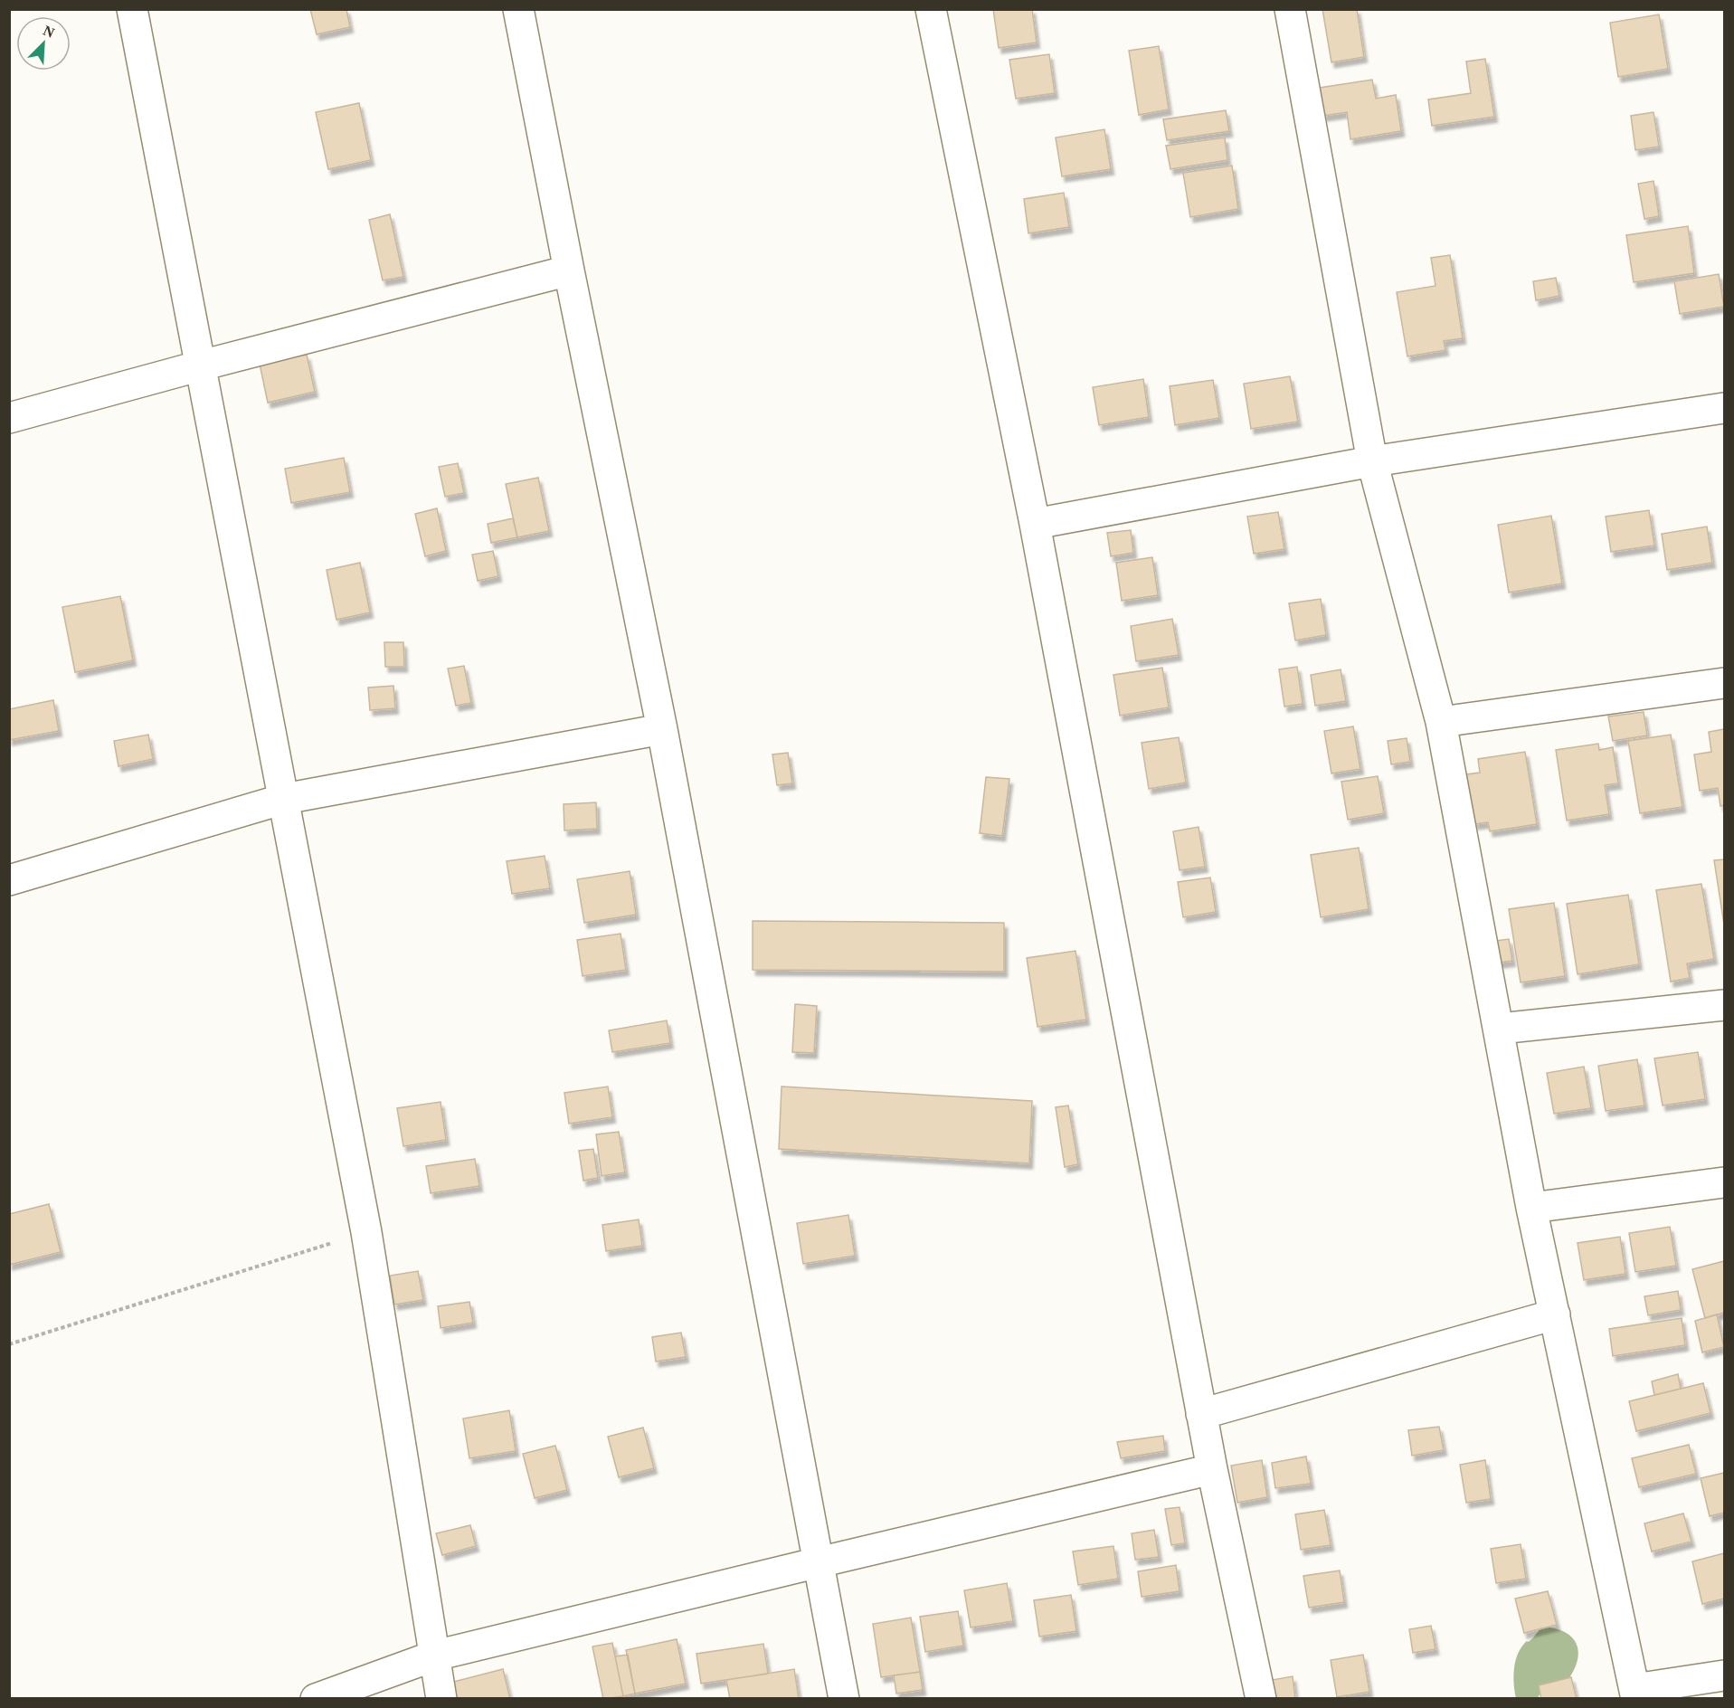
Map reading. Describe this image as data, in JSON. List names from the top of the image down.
{
  "north": "top right"
}
